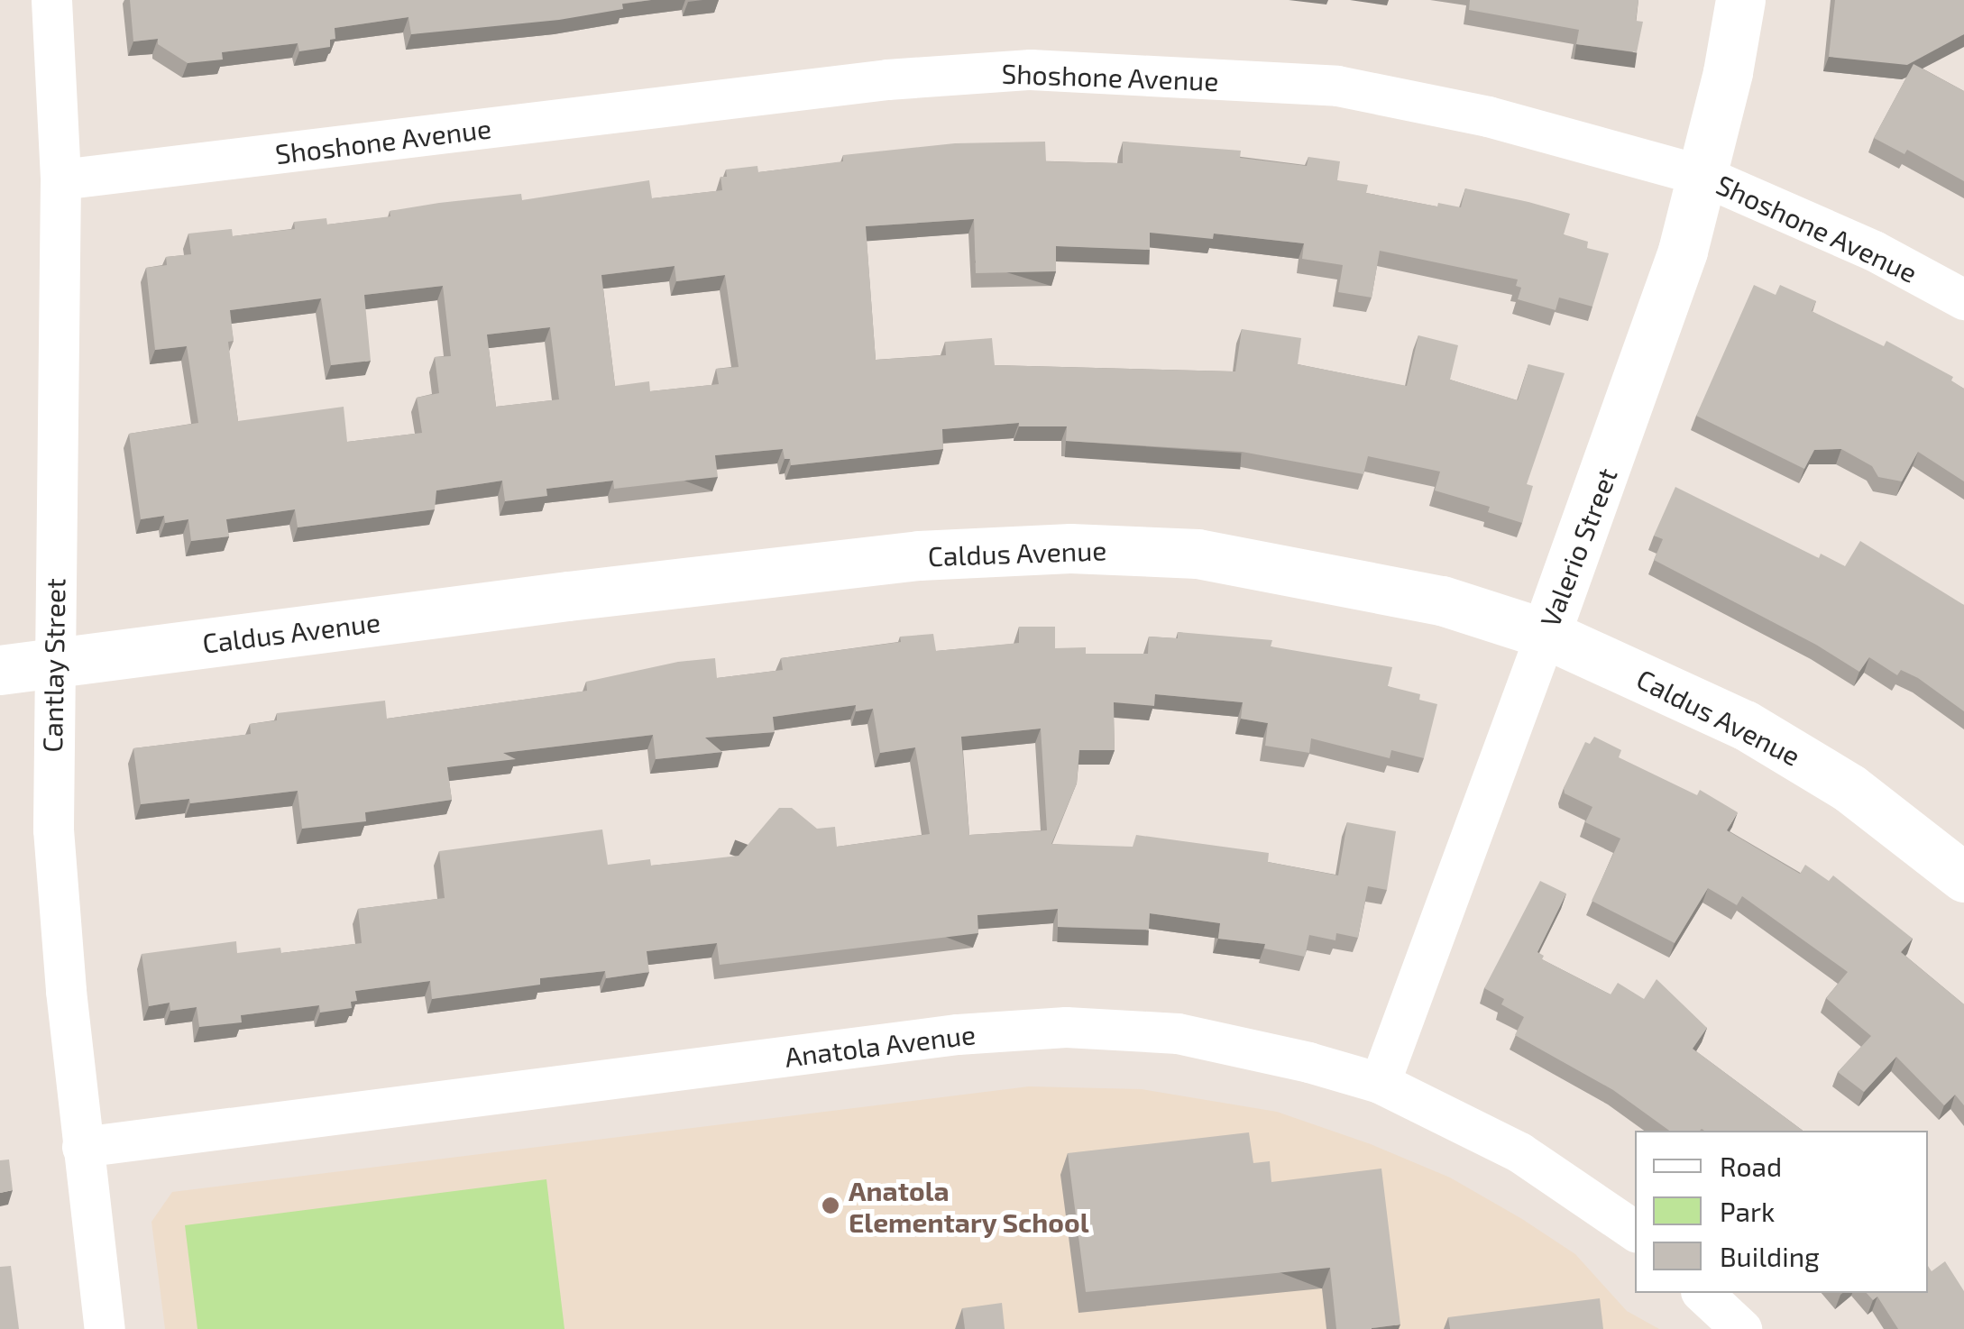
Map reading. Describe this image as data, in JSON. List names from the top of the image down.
{
  "streets": {
    "street": [
      "Shoshone Avenue",
      "Valerio Street",
      "Caldus Avenue",
      "Cantlay Street",
      "Anatola Avenue"
    ]
  },
  "crossings": [
    ["Shoshone Avenue", "Valerio Street"],
    ["Shoshone Avenue", "Cantlay Street"],
    ["Valerio Street", "Caldus Avenue"],
    ["Valerio Street", "Anatola Avenue"],
    ["Caldus Avenue", "Cantlay Street"],
    ["Cantlay Street", "Anatola Avenue"]
  ],
  "places": ["Anatola Elementary School"],
  "legend": ["Road", "Park", "Building"]
}
